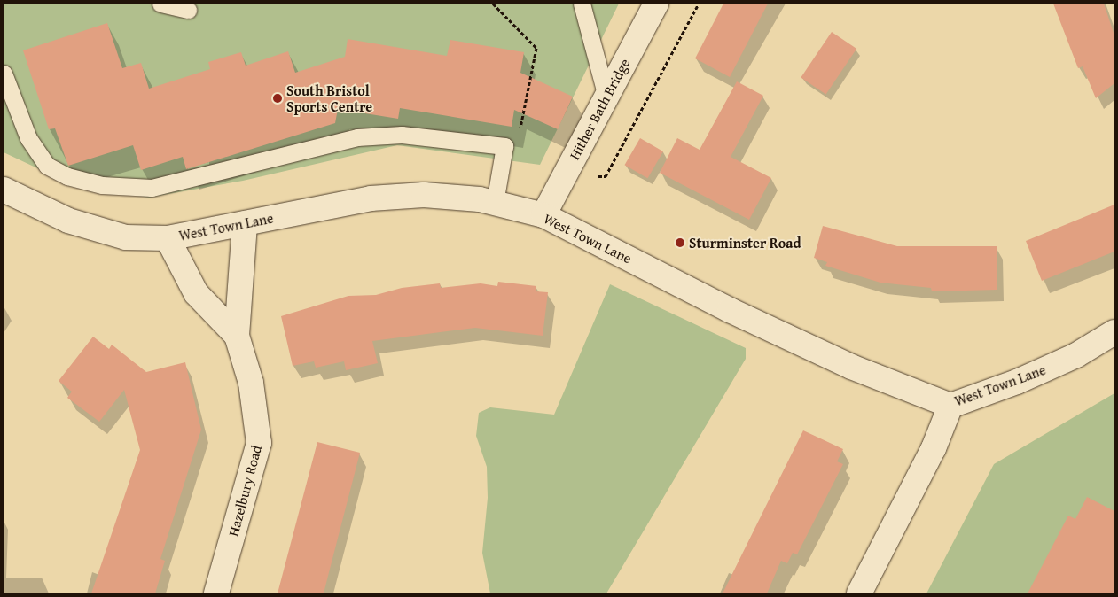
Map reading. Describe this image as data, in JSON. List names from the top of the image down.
{
  "streets": {
    "main road": ["Hither Bath Bridge", "West Town Lane", "Hazelbury Road"]
  },
  "crossings": [
    ["Hither Bath Bridge", "West Town Lane"],
    ["West Town Lane", "Hazelbury Road"]
  ],
  "places": ["South Bristol Sports Centre", "Sturminster Road"]
}
